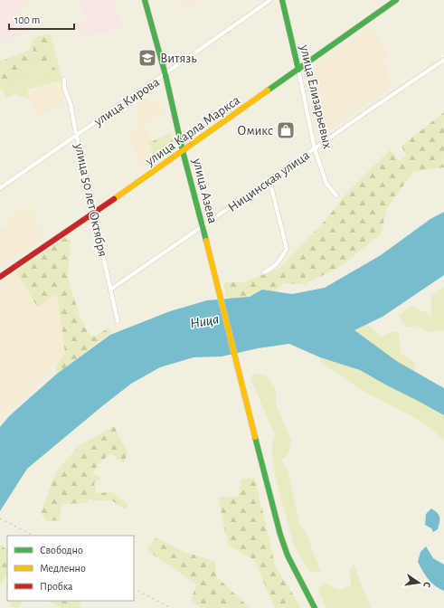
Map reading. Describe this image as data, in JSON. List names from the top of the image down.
{
  "streets": {
    "street": [
      "улица Елизарьевых",
      "улица Кирова",
      "улица Карла Маркса",
      "Ницинская улица",
      "улица Азева",
      "улица 50 лет Октября"
    ]
  },
  "crossings": [
    ["улица Елизарьевых", "улица Карла Маркса"],
    ["улица Елизарьевых", "Ницинская улица"],
    ["улица Кирова", "улица Азева"],
    ["улица Кирова", "улица 50 лет Октября"],
    ["улица Карла Маркса", "улица Азева"],
    ["улица Карла Маркса", "улица 50 лет Октября"],
    ["Ницинская улица", "улица Азева"],
    ["Ницинская улица", "улица 50 лет Октября"]
  ],
  "water": ["Ница"],
  "places": {
    "school or university": ["Витязь"],
    "shop": ["Омикс"]
  },
  "legend": ["Свободно", "Медленно", "Пробка"],
  "scale_bar": "100 m",
  "north": "right"
}
